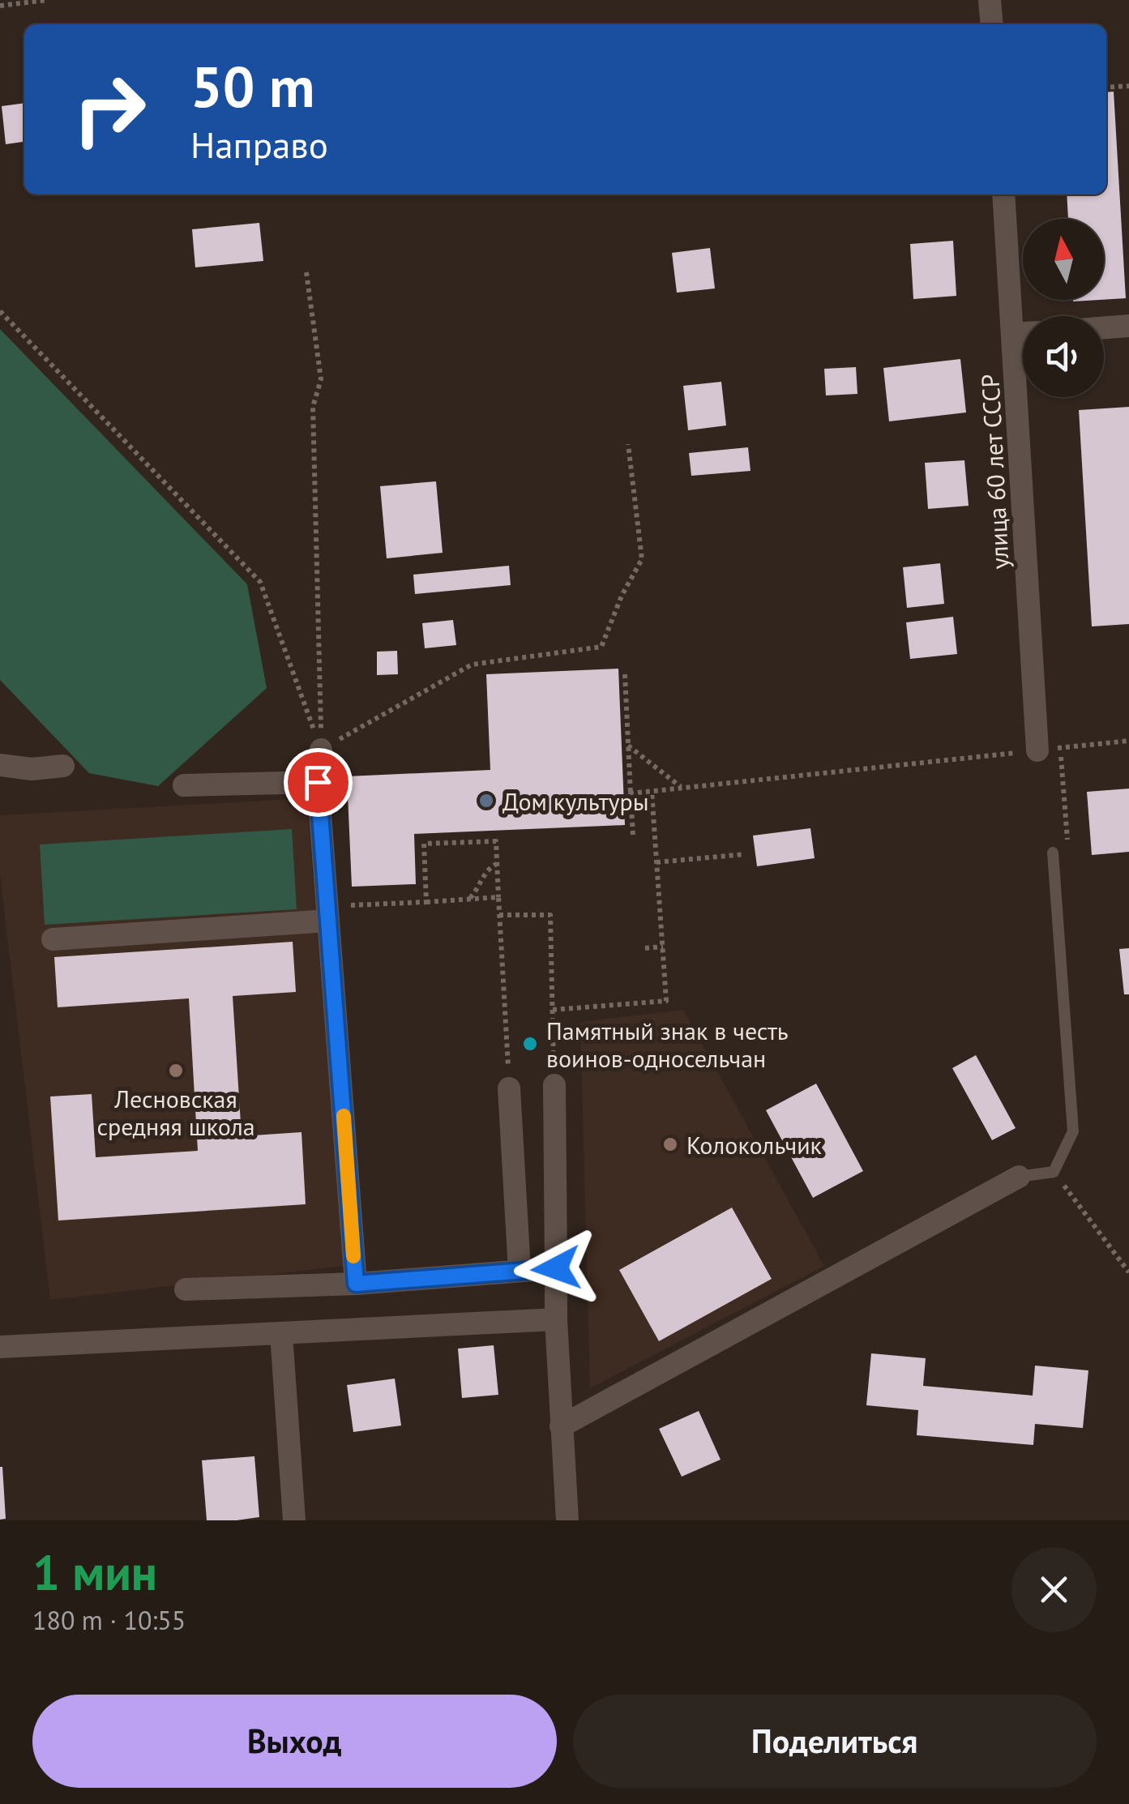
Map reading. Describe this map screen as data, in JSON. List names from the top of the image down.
{
  "streets": {
    "street": ["улица 60 лет СССР"]
  },
  "places": [
    "Дом культуры",
    "Памятный знак в честь воинов-односельчан",
    "Лесновская средняя школа",
    "Колокольчик"
  ],
  "north": "top",
  "page": {
    "turn": ["50 m", "Направо"],
    "heading": ["1 мин", "180 m · 10:55"],
    "buttons": ["Выход", "Поделиться"]
  }
}
